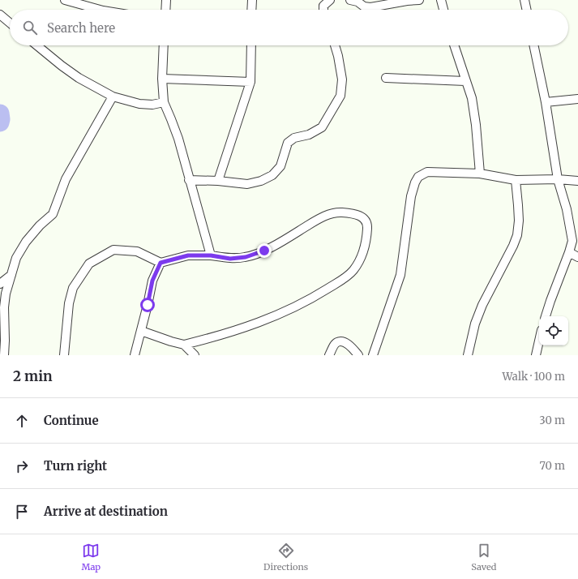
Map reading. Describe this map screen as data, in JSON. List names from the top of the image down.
{
  "page": {
    "search": "Search here",
    "heading": ["2 min", "Walk · 100 m"],
    "list": [
      ["Continue", "30 m"],
      ["Turn right", "70 m"],
      "Arrive at destination"
    ],
    "nav": ["Map", "Directions", "Saved"]
  }
}
